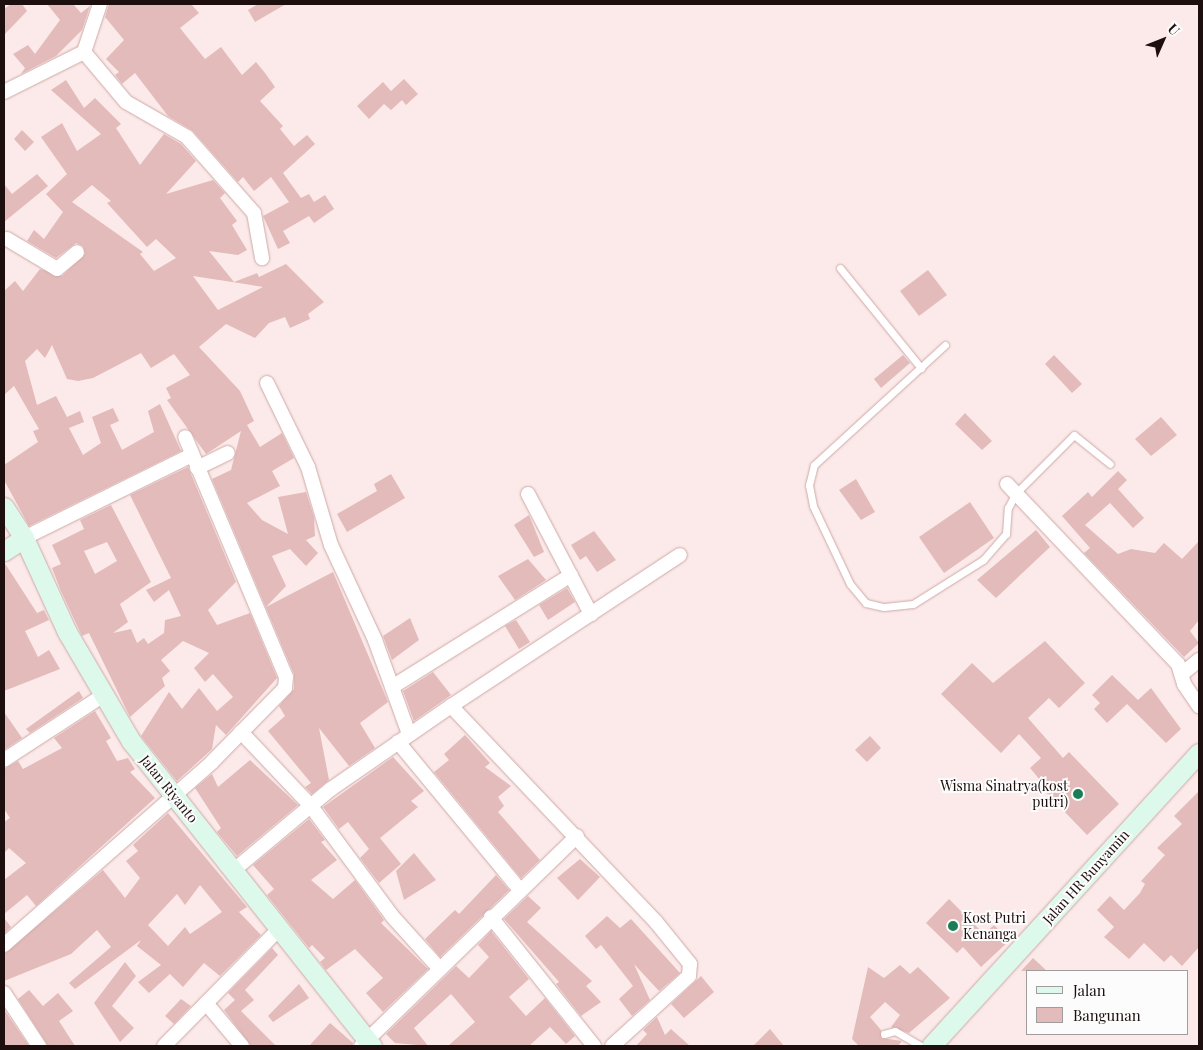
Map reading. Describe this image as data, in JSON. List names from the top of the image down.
{
  "streets": {
    "street": ["Jalan Riyanto", "Jalan HR Bunyamin"]
  },
  "places": ["Wisma Sinatrya(kost putri)", "Kost Putri Kenanga"],
  "legend": ["Jalan", "Bangunan"],
  "north": "top right"
}
